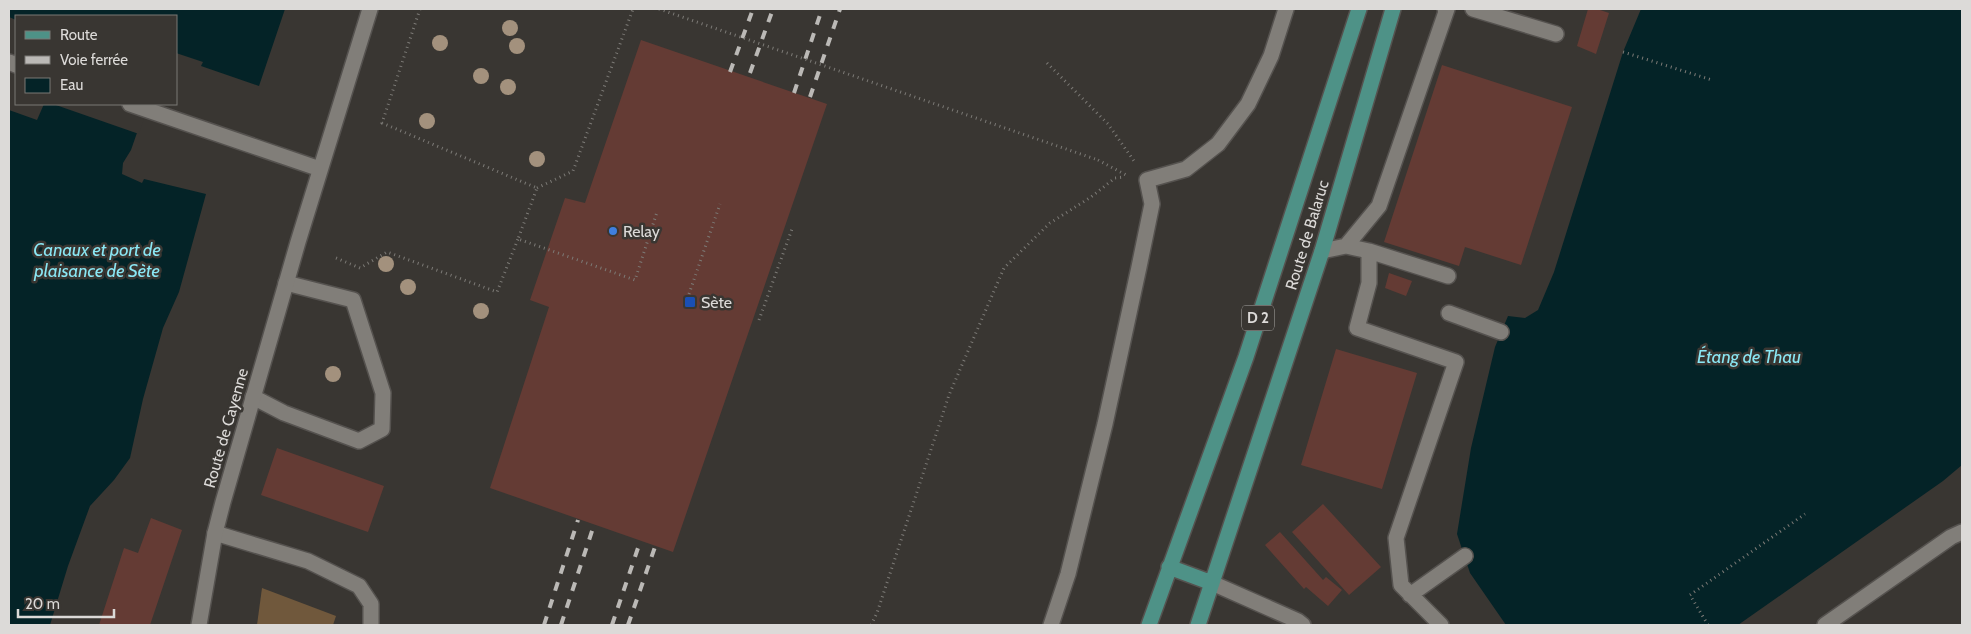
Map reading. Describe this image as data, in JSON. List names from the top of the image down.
{
  "streets": {
    "main road": ["Route de Balaruc", "D 2"],
    "street": ["Route de Cayenne"]
  },
  "water": ["Canaux et port de plaisance de Sète", "Étang de Thau"],
  "places": {
    "other": ["Relay"],
    "transit": ["Sète"]
  },
  "legend": ["Route", "Voie ferrée", "Eau"],
  "scale_bar": "20 m"
}
